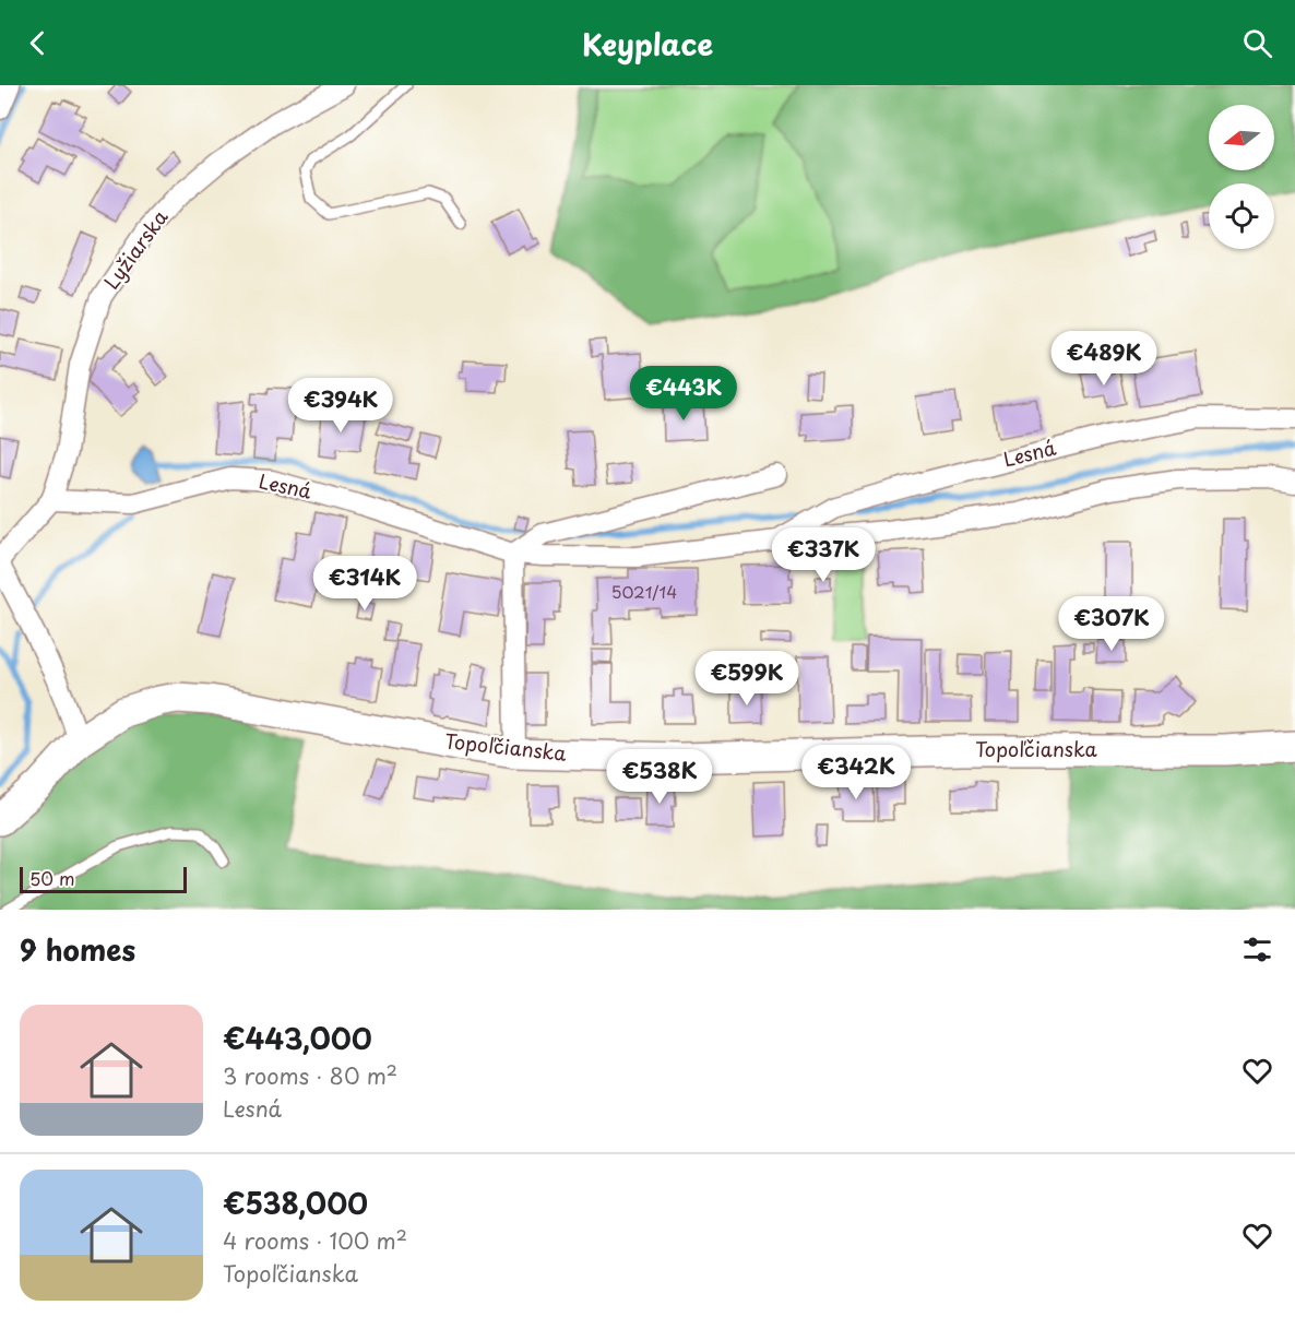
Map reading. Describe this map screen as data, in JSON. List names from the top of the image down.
{
  "streets": {
    "main road": ["Topoľčianska"],
    "street": ["Lyžiarska", "Lesná"]
  },
  "crossings": [
    ["Lyžiarska", "Lesná"]
  ],
  "house_numbers": ["5021/14"],
  "scale_bar": "50 m",
  "north": "left",
  "page": {
    "header": "Keyplace",
    "price": [
      "€489K",
      "€443K",
      "€394K",
      "€337K",
      "€314K",
      "€307K",
      "€599K",
      "€342K",
      "€538K"
    ],
    "scale": "50 m",
    "heading": "9 homes",
    "list": [
      {
        "name": "€443,000",
        "note": "3 rooms · 80 m² · Lesná"
      },
      {
        "name": "€538,000",
        "note": "4 rooms · 100 m² · Topoľčianska"
      }
    ]
  }
}
